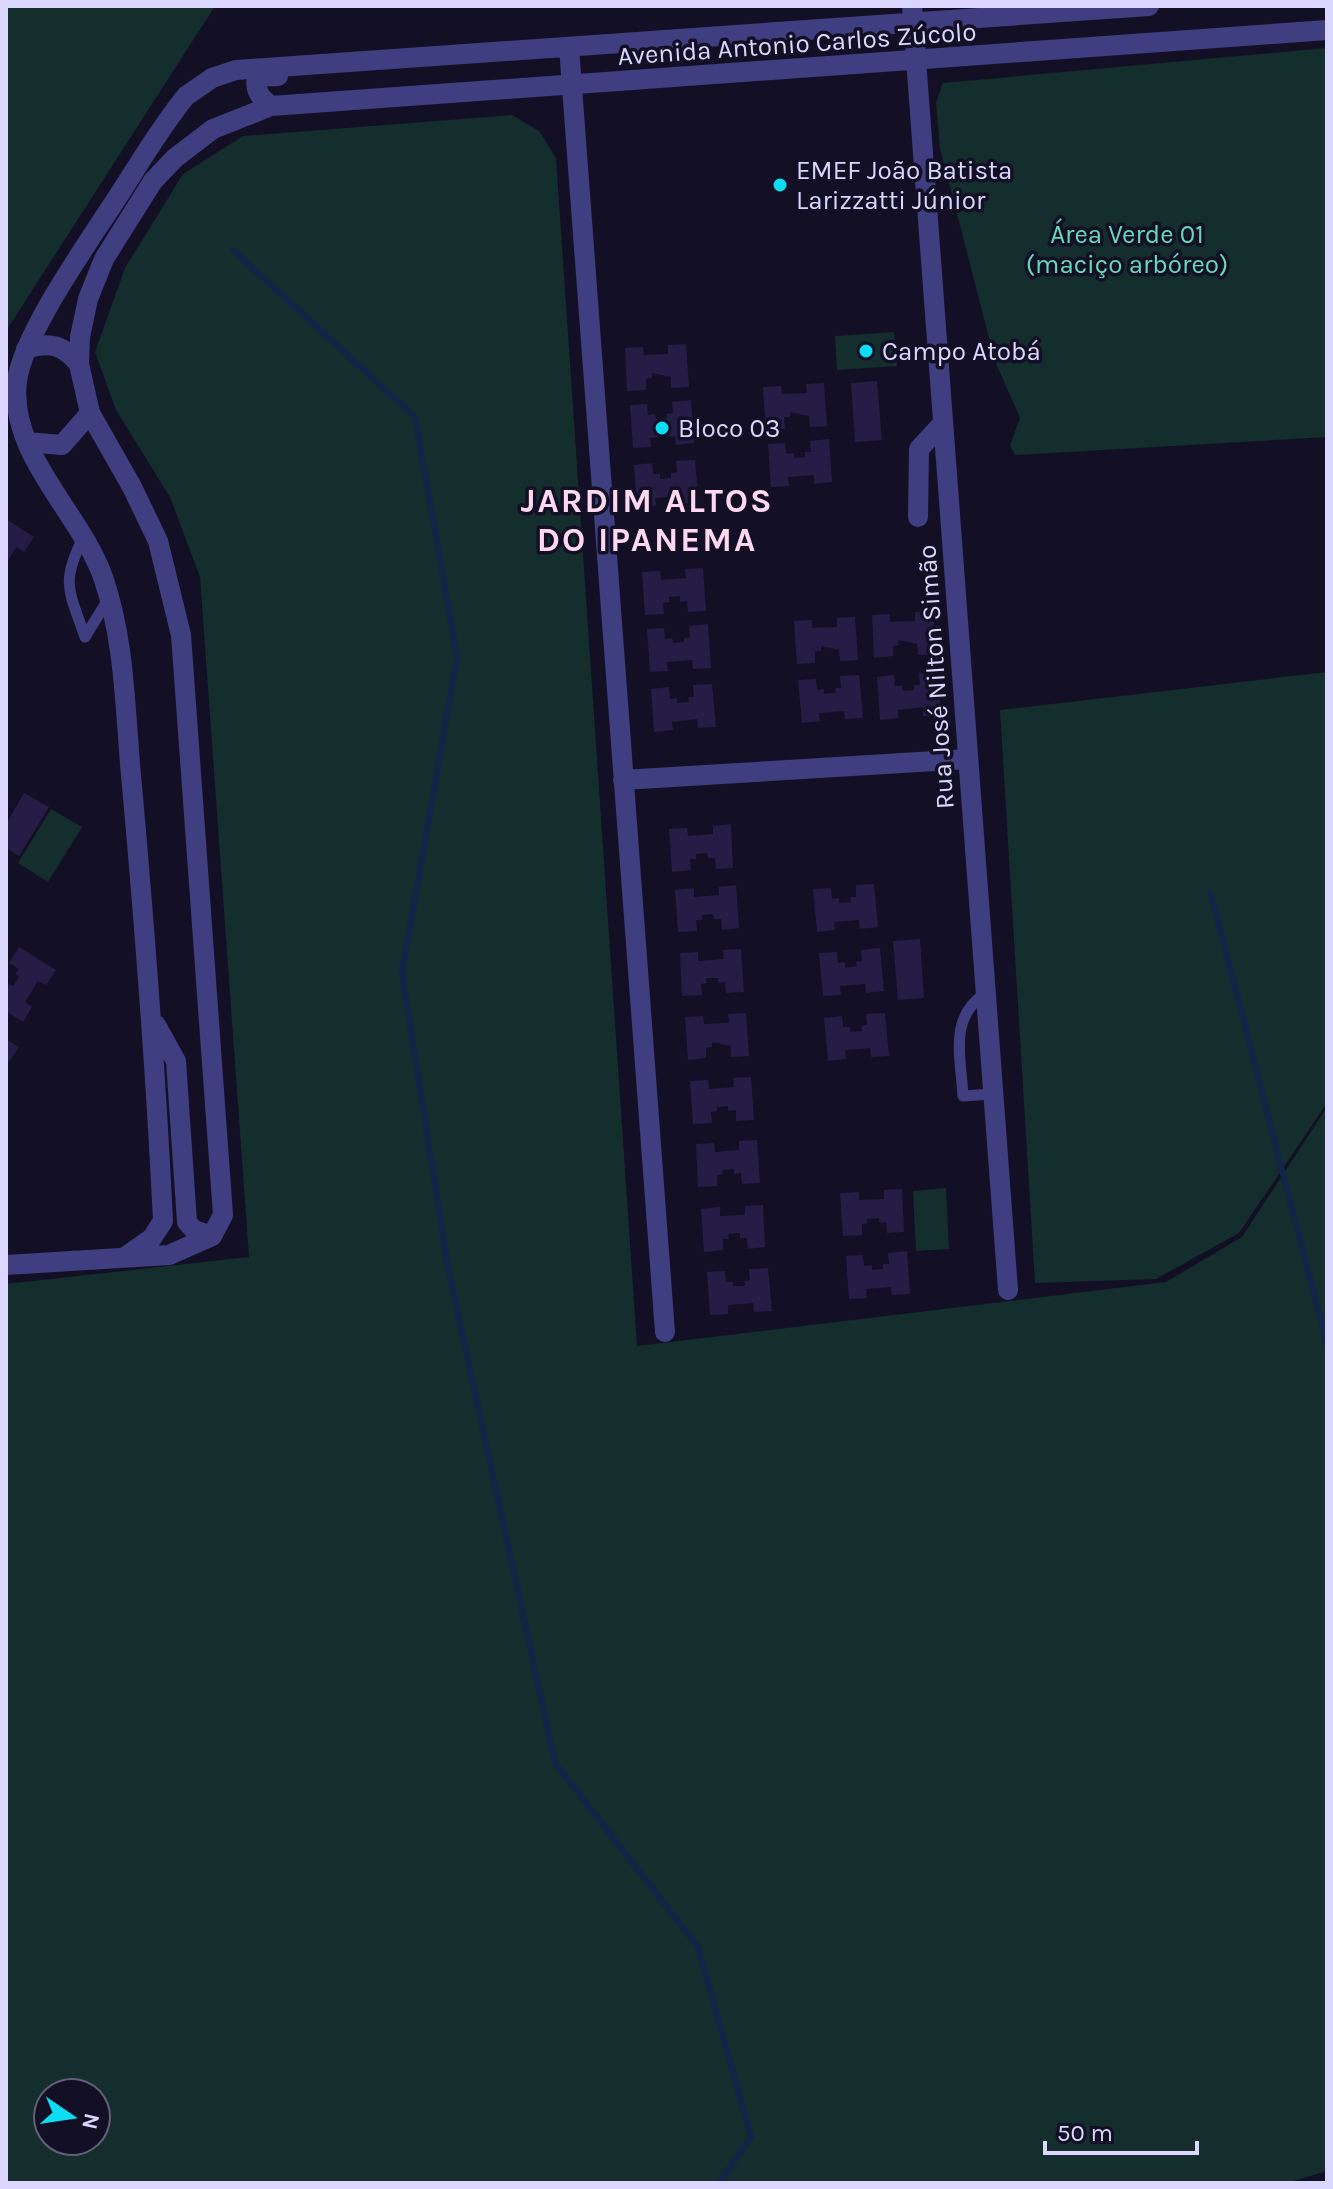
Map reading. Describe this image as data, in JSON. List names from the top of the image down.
{
  "streets": {
    "street": ["Avenida Antonio Carlos Zúcolo", "Rua José Nilton Simão"]
  },
  "crossings": [
    ["Avenida Antonio Carlos Zúcolo", "Rua José Nilton Simão"]
  ],
  "districts": ["JARDIM ALTOS DO IPANEMA"],
  "parks": ["Área Verde 01 (maciço arbóreo)"],
  "places": ["EMEF João Batista Larizzatti Júnior", "Campo Atobá", "Bloco 03"],
  "scale_bar": "50 m",
  "north": "right"
}
